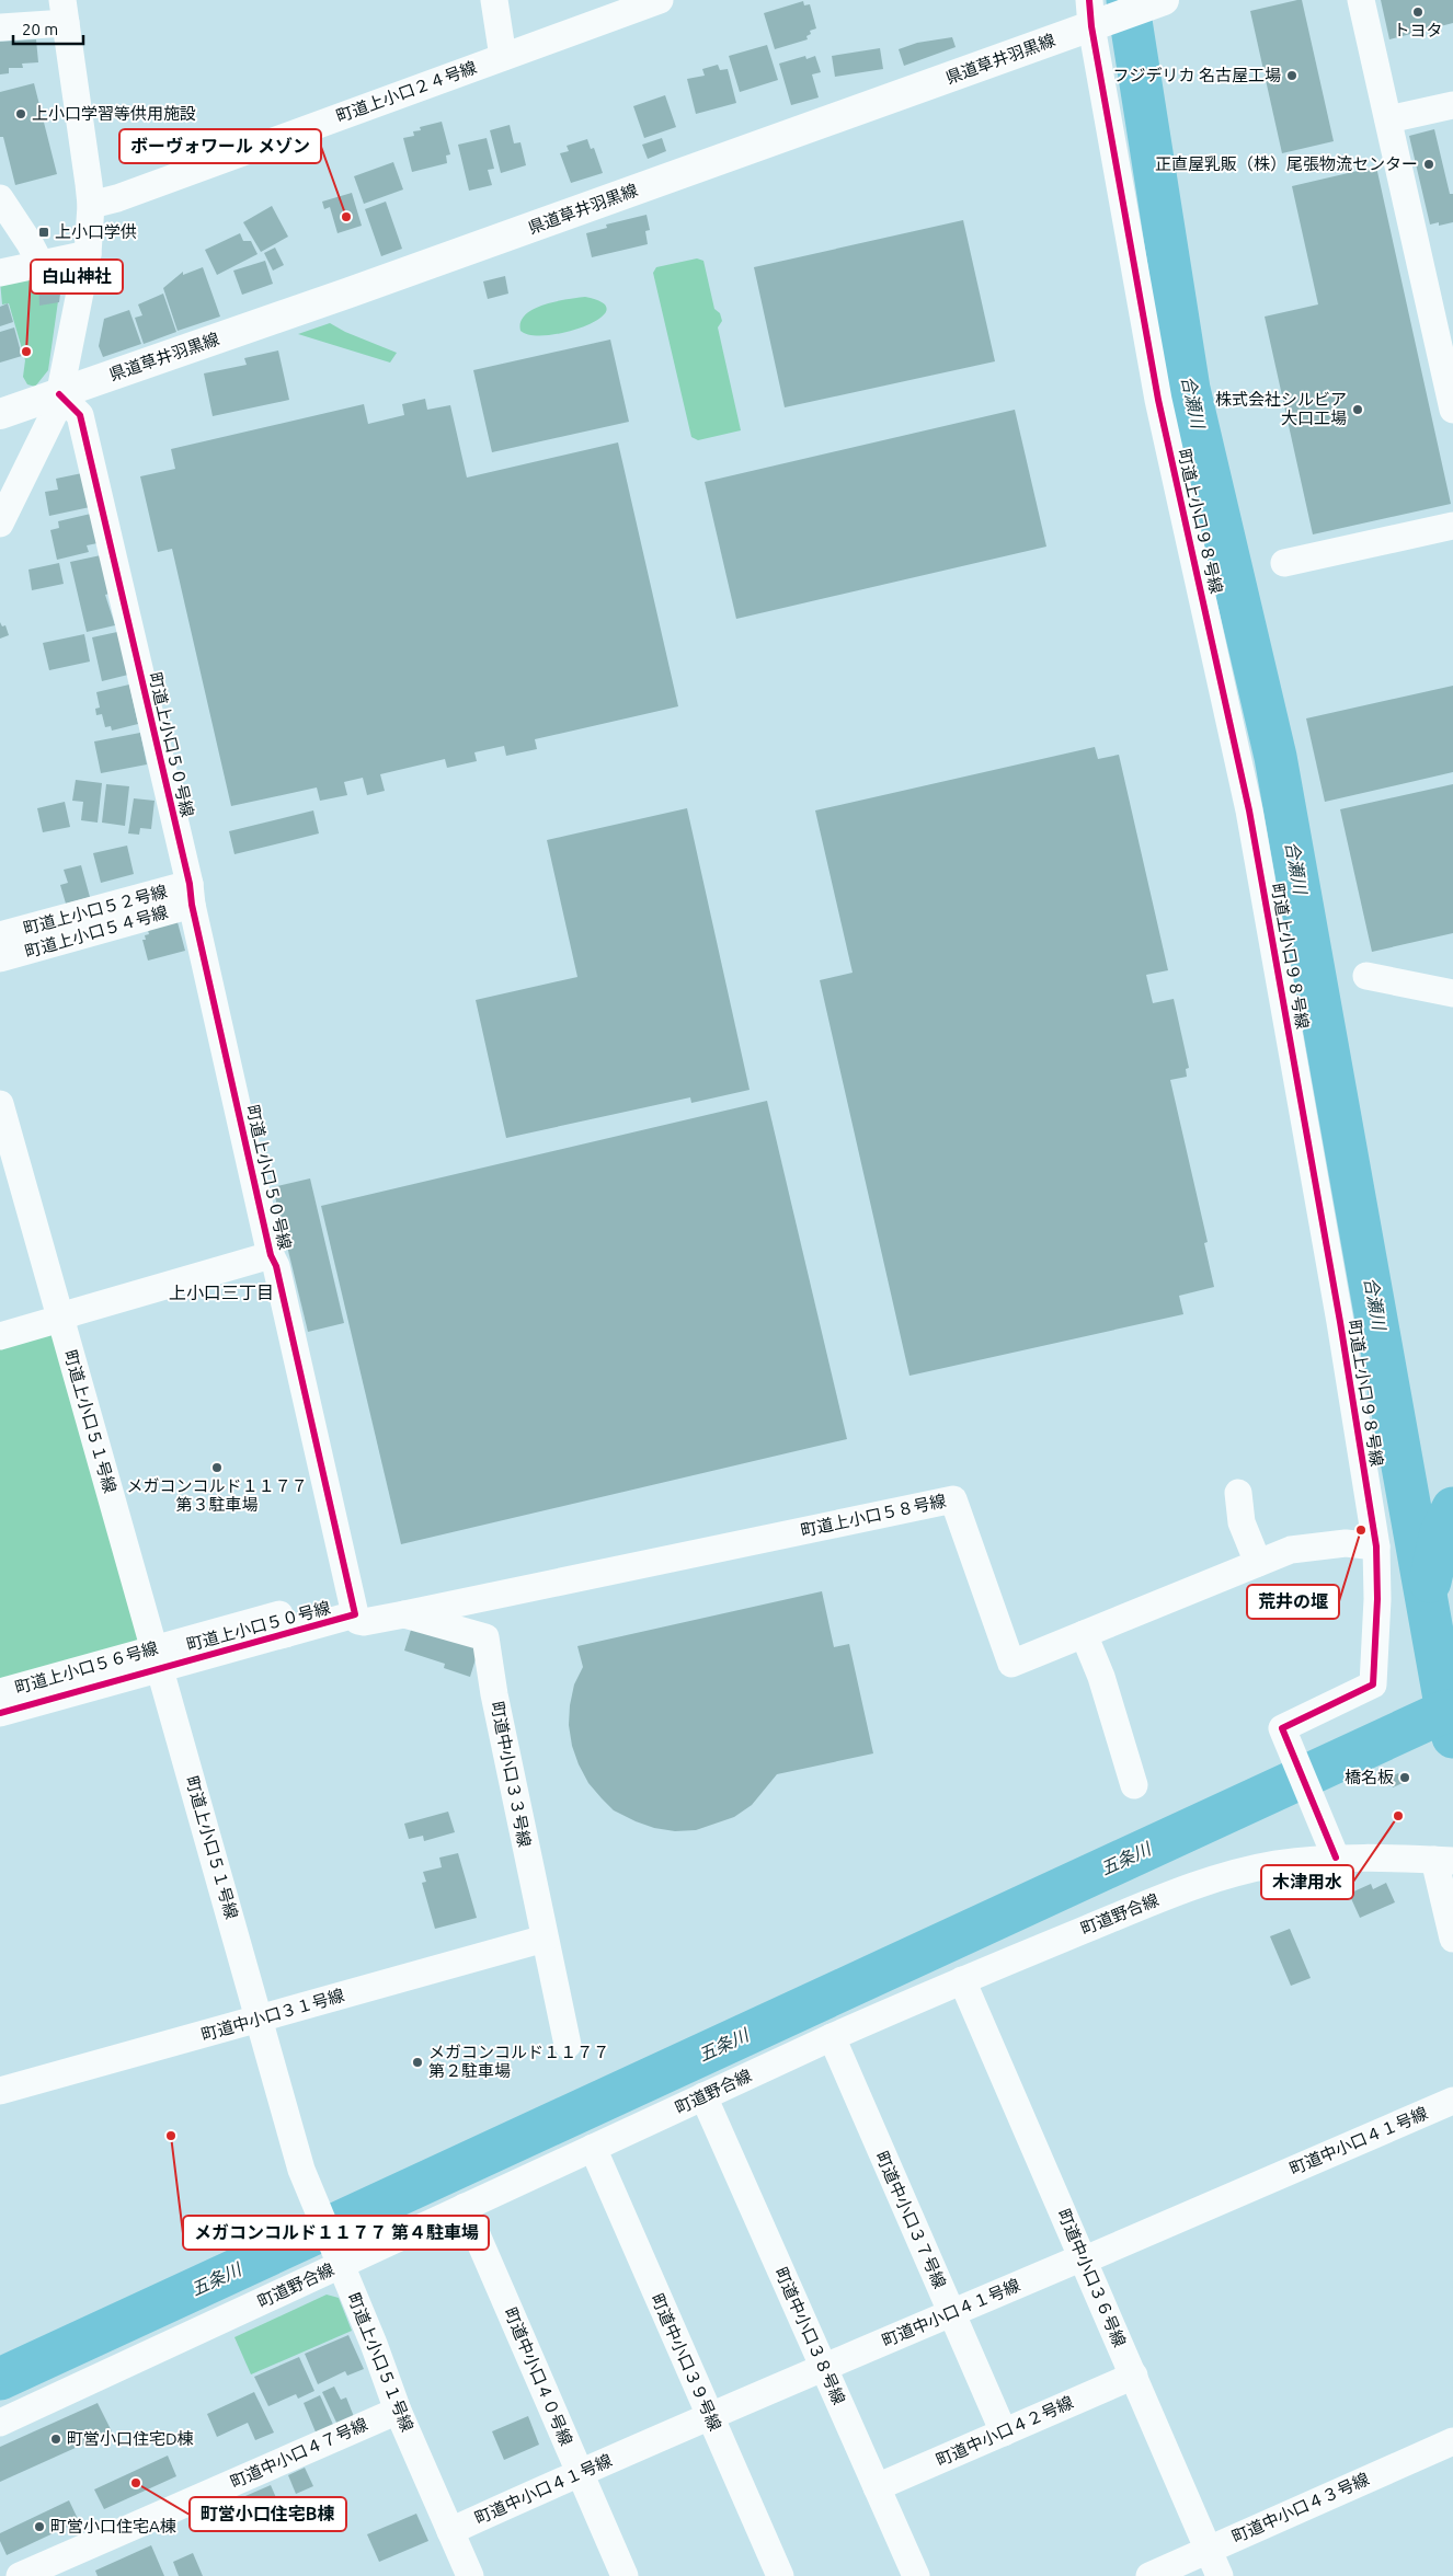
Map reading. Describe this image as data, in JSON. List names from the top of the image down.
{
  "streets": {
    "main road": ["県道草井羽黒線"],
    "street": [
      "町道上小口２４号線",
      "町道上小口９８号線",
      "町道上小口５０号線",
      "町道上小口５２号線",
      "町道上小口５４号線",
      "町道上小口５１号線",
      "町道上小口５８号線",
      "町道上小口５６号線",
      "町道中小口３３号線",
      "町道野合線",
      "町道中小口３１号線",
      "町道中小口４１号線",
      "町道中小口３７号線",
      "町道中小口３６号線",
      "町道中小口３８号線",
      "町道中小口３９号線",
      "町道中小口４０号線",
      "町道中小口４２号線",
      "町道中小口４７号線",
      "町道中小口４３号線"
    ]
  },
  "crossings": [
    ["県道草井羽黒線", "町道上小口９８号線"],
    ["県道草井羽黒線", "町道上小口５０号線"],
    ["町道上小口９８号線", "町道上小口５８号線"],
    ["町道上小口９８号線", "町道野合線"],
    ["町道上小口５０号線", "町道上小口５２号線"],
    ["町道上小口５０号線", "町道上小口５４号線"],
    ["町道上小口５０号線", "町道上小口５６号線"],
    ["町道上小口５０号線", "町道中小口３３号線"],
    ["町道上小口５２号線", "町道上小口５４号線"],
    ["町道上小口５１号線", "町道上小口５６号線"],
    ["町道上小口５１号線", "町道野合線"],
    ["町道上小口５１号線", "町道中小口３１号線"],
    ["町道上小口５１号線", "町道中小口４１号線"],
    ["町道上小口５１号線", "町道中小口４７号線"],
    ["町道上小口５８号線", "町道中小口３３号線"],
    ["町道中小口３３号線", "町道中小口３１号線"],
    ["町道野合線", "町道中小口３７号線"],
    ["町道野合線", "町道中小口３６号線"],
    ["町道野合線", "町道中小口３８号線"],
    ["町道野合線", "町道中小口３９号線"],
    ["町道野合線", "町道中小口４０号線"],
    ["町道中小口４１号線", "町道中小口３７号線"],
    ["町道中小口４１号線", "町道中小口３６号線"],
    ["町道中小口４１号線", "町道中小口３８号線"],
    ["町道中小口４１号線", "町道中小口３９号線"],
    ["町道中小口４１号線", "町道中小口４０号線"],
    ["町道中小口３７号線", "町道中小口４２号線"],
    ["町道中小口３６号線", "町道中小口４２号線"],
    ["町道中小口３６号線", "町道中小口４３号線"],
    ["町道中小口３８号線", "町道中小口４２号線"]
  ],
  "districts": ["上小口三丁目"],
  "water": ["合瀬川", "五条川"],
  "places": {
    "other": [
      "トヨタ",
      "フジデリカ 名古屋工場",
      "上小口学習等供用施設",
      "正直屋乳販（株）尾張物流センター",
      "ボーヴォワール メゾン",
      "白山神社",
      "株式会社シルビア 大口工場",
      "メガコンコルド１１７７ 第３駐車場",
      "荒井の堰",
      "橋名板",
      "木津用水",
      "メガコンコルド１１７７ 第２駐車場",
      "メガコンコルド１１７７ 第４駐車場",
      "町営小口住宅D棟",
      "町営小口住宅B棟",
      "町営小口住宅A棟"
    ],
    "transit": ["上小口学供"]
  },
  "scale_bar": "20 m"
}
